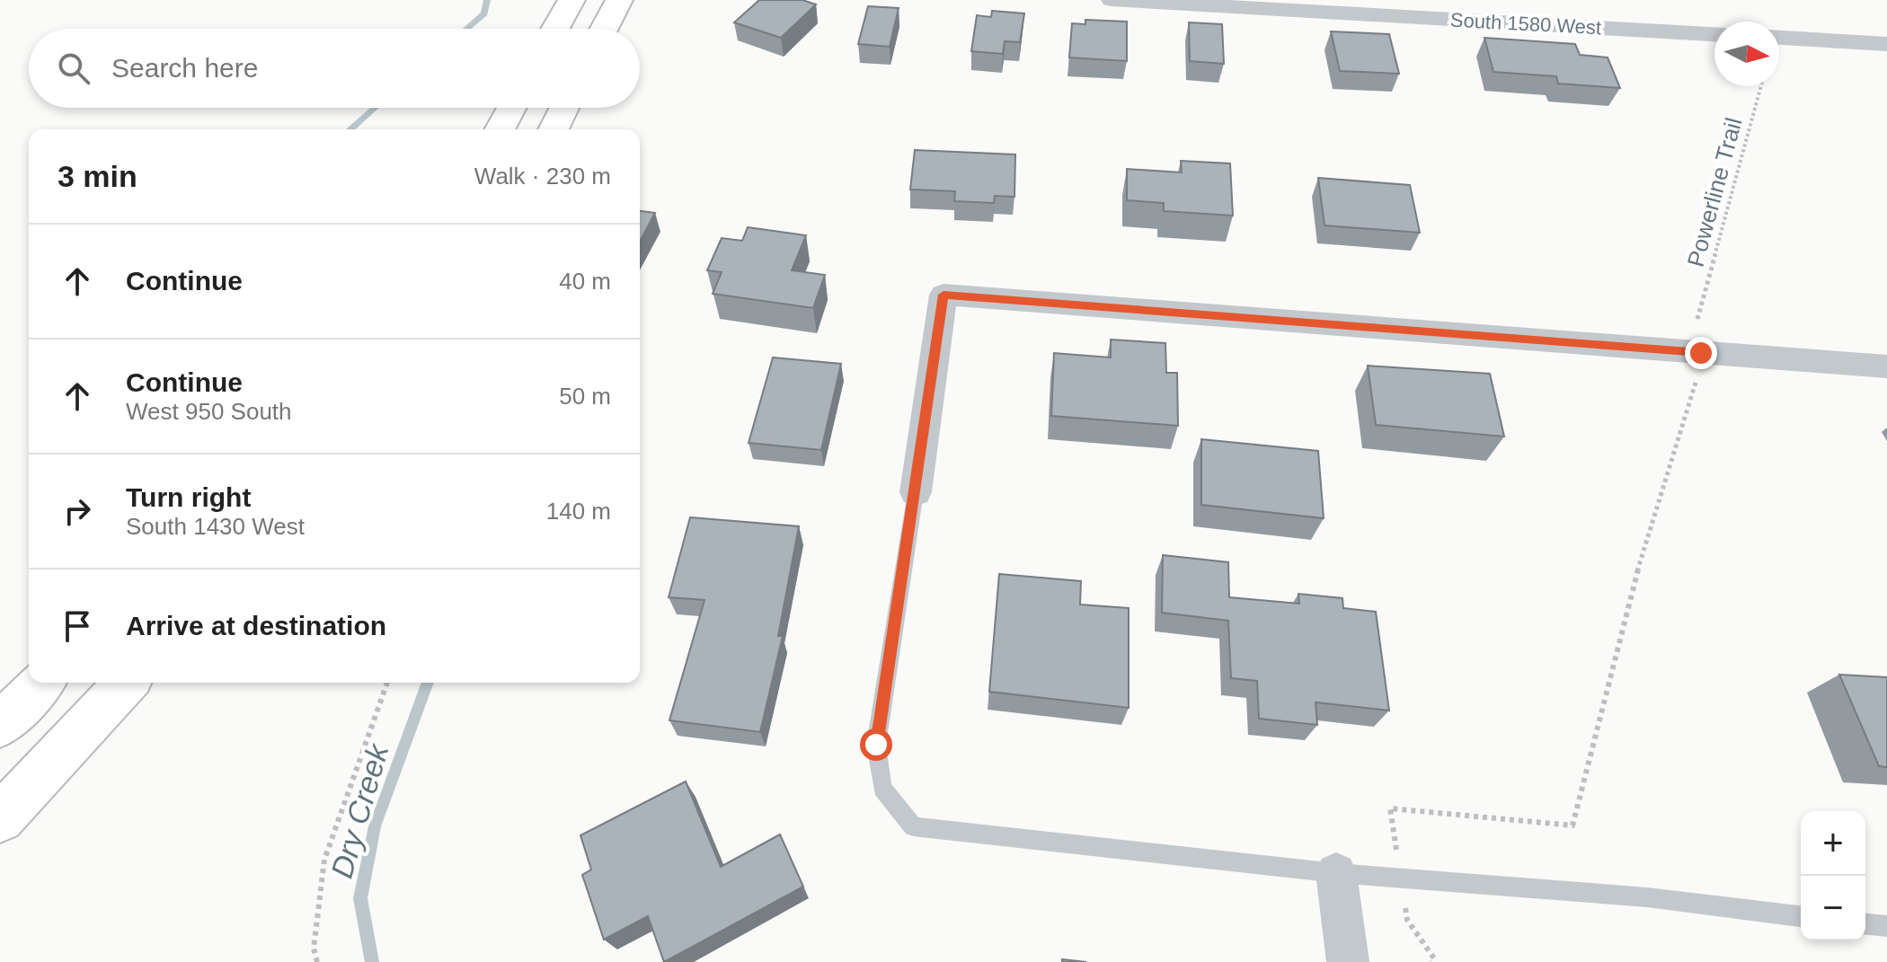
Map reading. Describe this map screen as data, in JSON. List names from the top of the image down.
{
  "streets": {
    "street": ["South 1580 West"],
    "path": ["Powerline Trail"]
  },
  "water": ["Dry Creek"],
  "north": "right",
  "page": {
    "search": "Search here",
    "heading": ["3 min", "Walk · 230 m"],
    "list": [
      ["Continue", "40 m"],
      ["Continue", "West 950 South", "50 m"],
      ["Turn right", "South 1430 West", "140 m"],
      "Arrive at destination"
    ],
    "map_buttons": ["+", "−"]
  }
}
